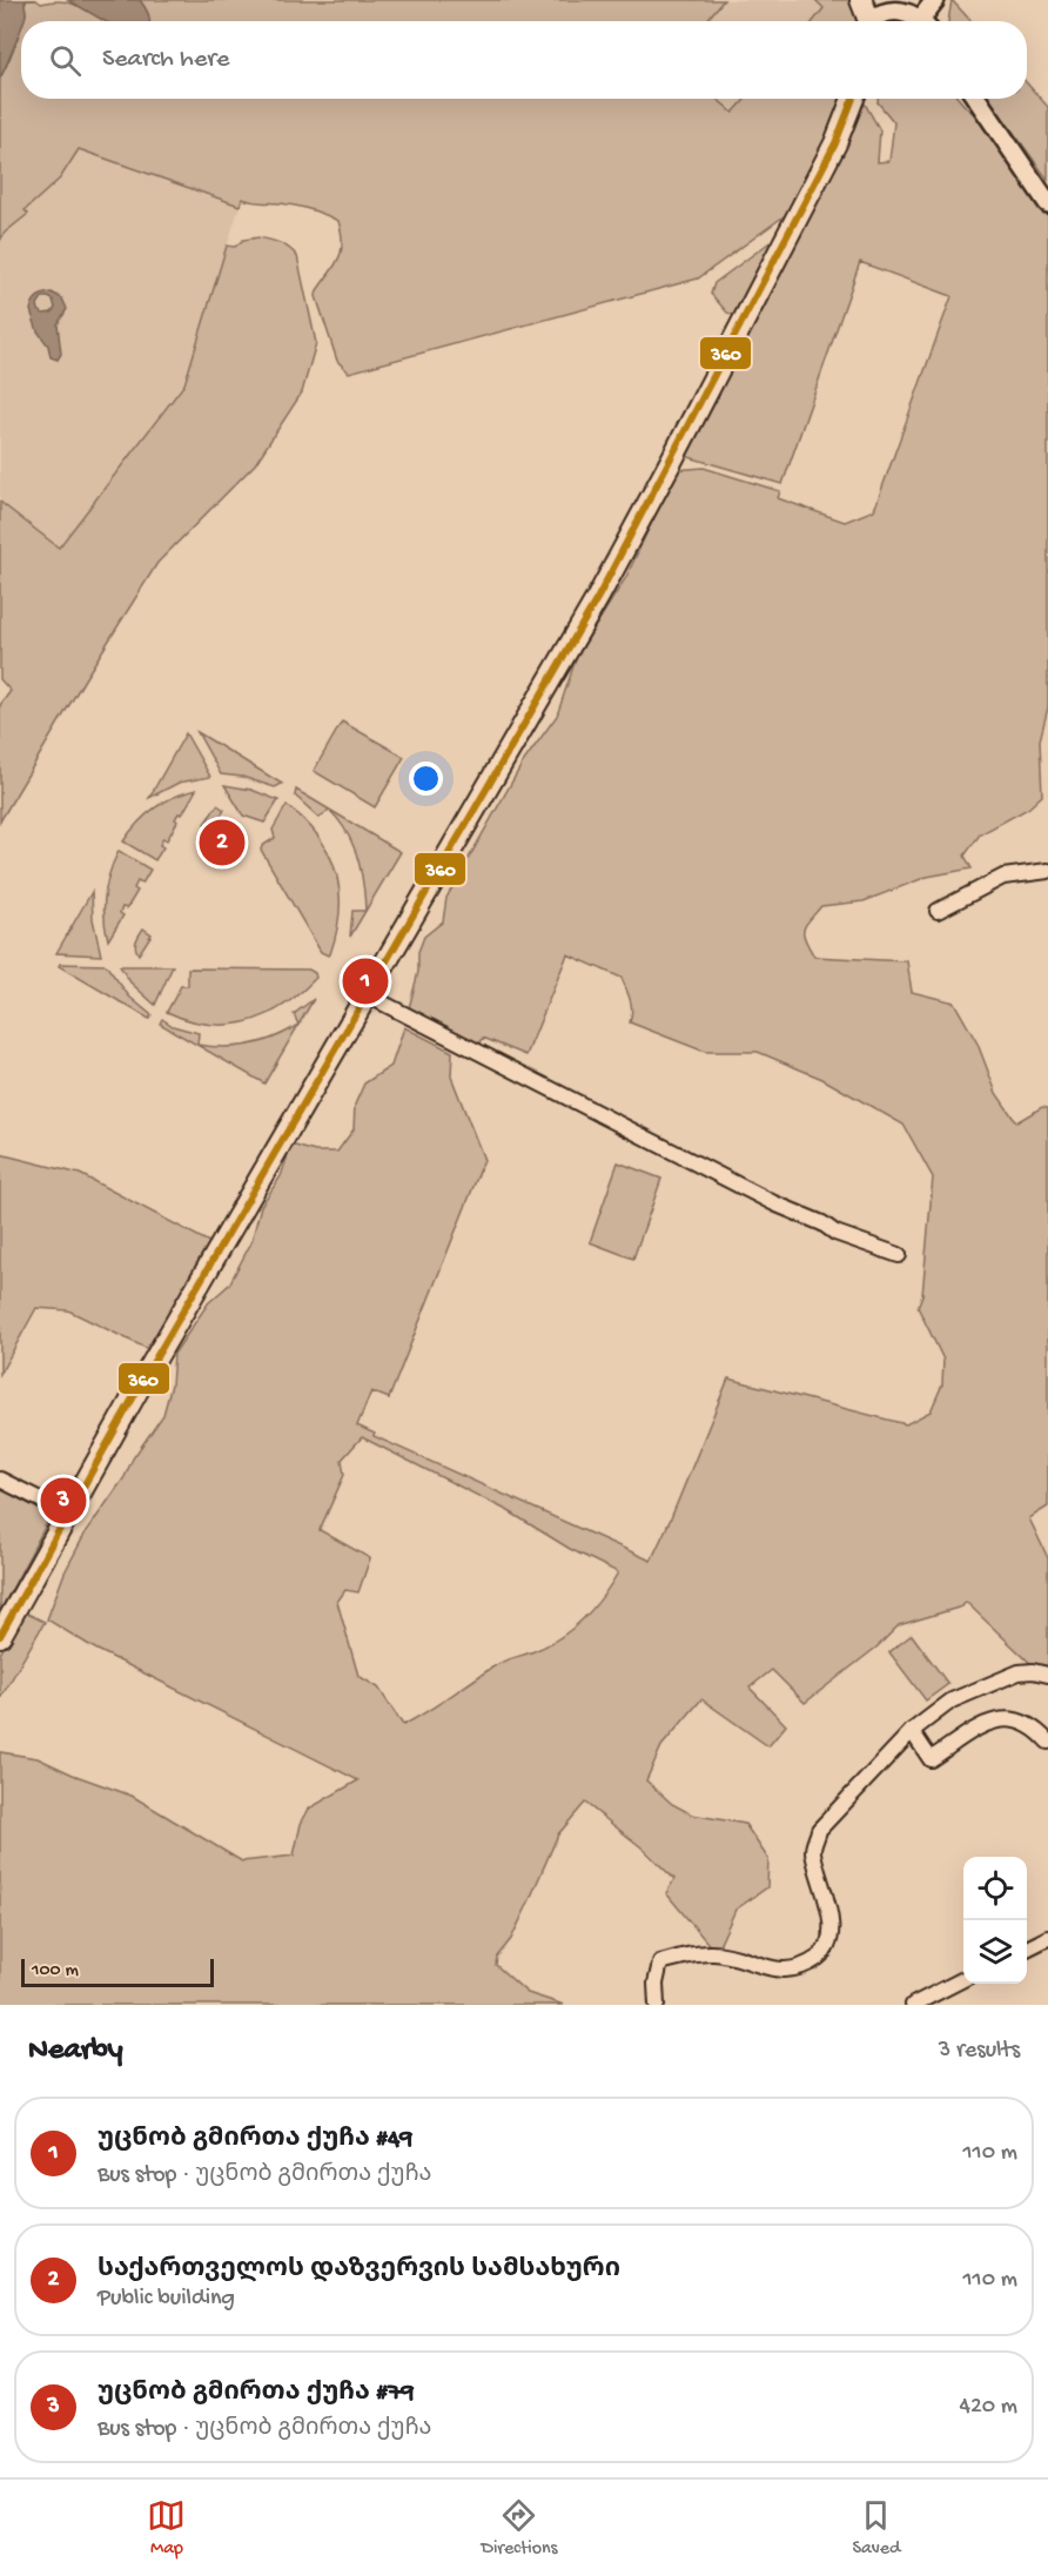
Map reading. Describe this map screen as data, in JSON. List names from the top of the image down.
{
  "lines": ["transit line 360"],
  "scale_bar": "100 m",
  "page": {
    "search": "Search here",
    "pins": ["2", "1", "3"],
    "scale": "100 m",
    "heading": ["Nearby", "3 results"],
    "list": [
      {
        "mark": "1",
        "name": "უცნობ გმირთა ქუჩა #49",
        "note": "Bus stop · უცნობ გმირთა ქუჩა",
        "value": "110 m"
      },
      {
        "mark": "2",
        "name": "საქართველოს დაზვერვის სამსახური",
        "note": "Public building",
        "value": "110 m"
      },
      {
        "mark": "3",
        "name": "უცნობ გმირთა ქუჩა #79",
        "note": "Bus stop · უცნობ გმირთა ქუჩა",
        "value": "420 m"
      }
    ],
    "nav": ["Map", "Directions", "Saved"]
  }
}
